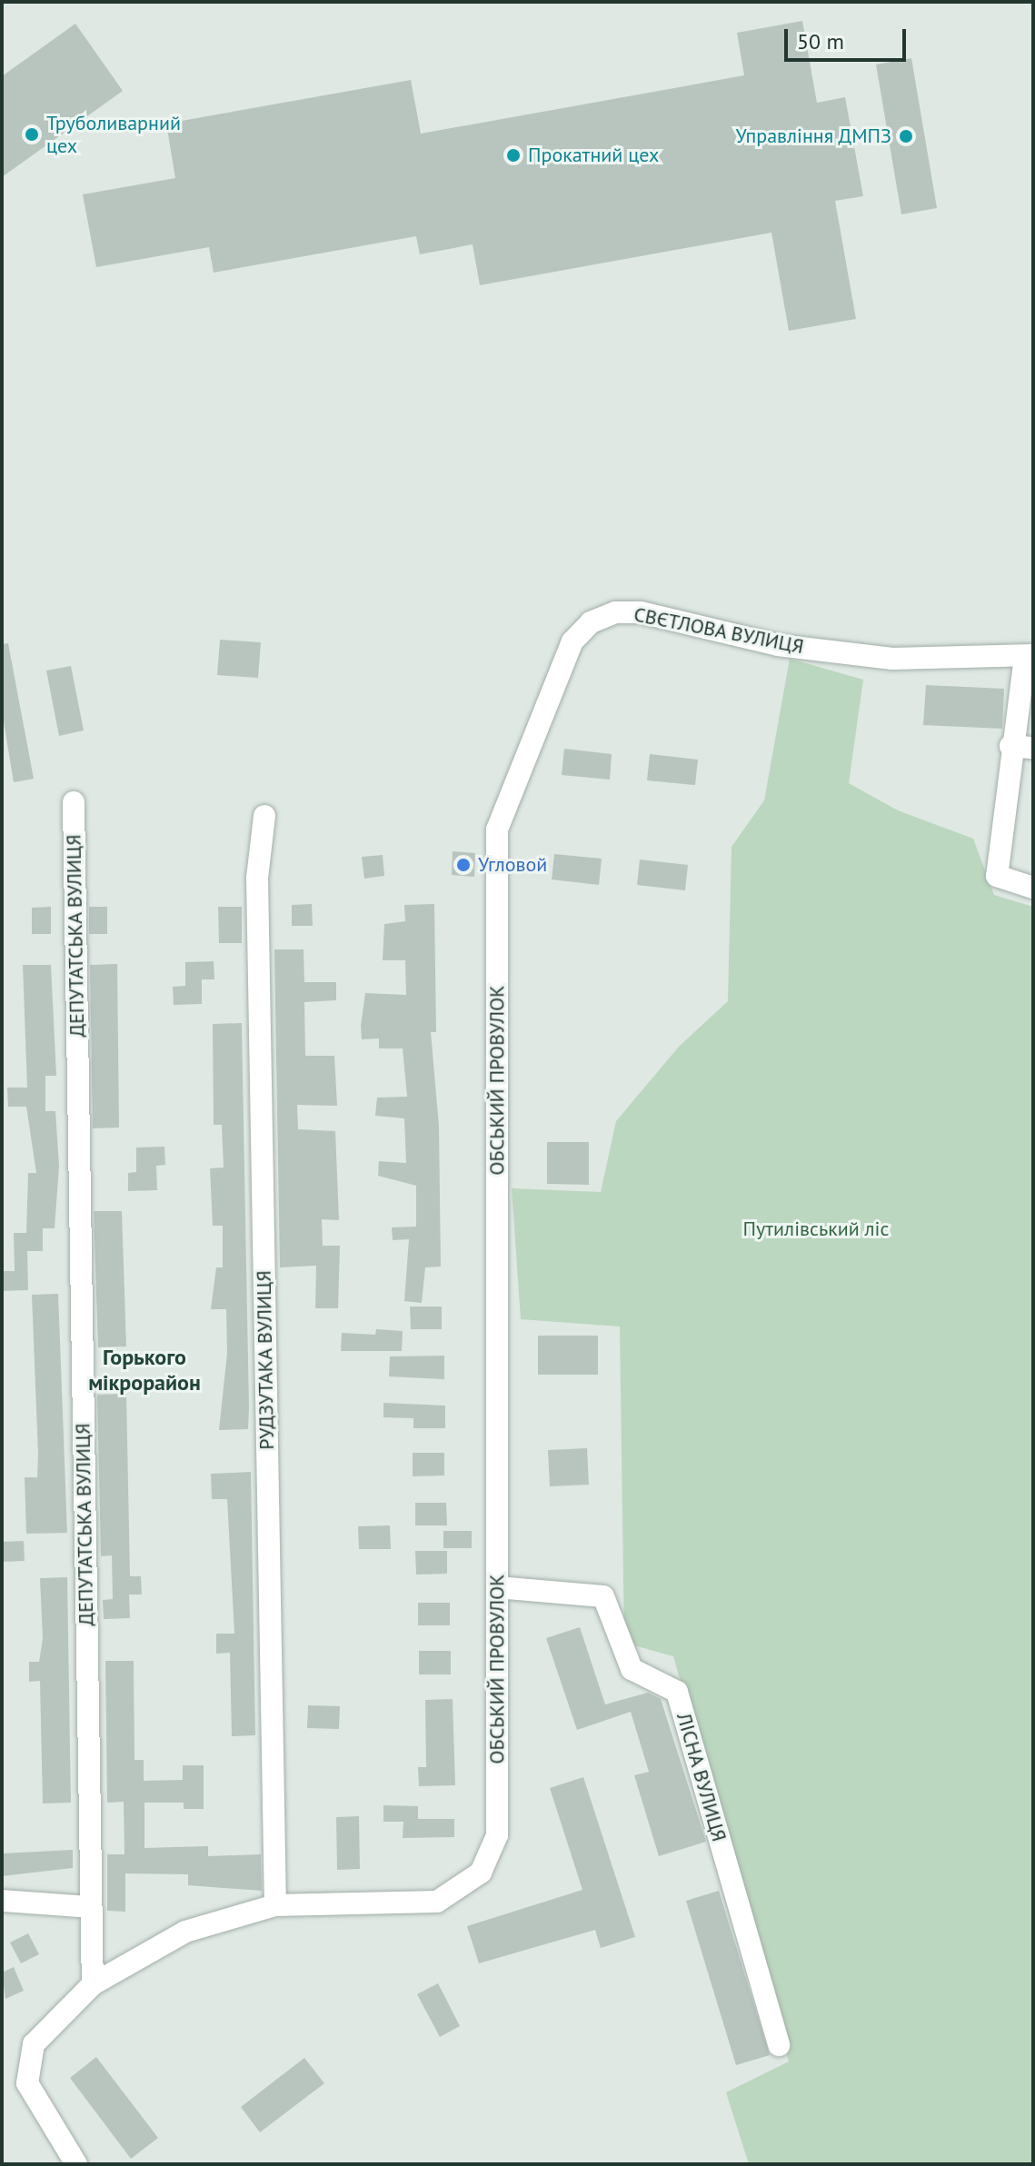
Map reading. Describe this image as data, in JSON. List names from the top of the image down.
{
  "streets": {
    "street": [
      "СВЄТЛОВА ВУЛИЦЯ",
      "ДЕПУТАТСЬКА ВУЛИЦЯ",
      "ОБСЬКИЙ ПРОВУЛОК",
      "РУДЗУТАКА ВУЛИЦЯ",
      "ЛІСНА ВУЛИЦЯ"
    ]
  },
  "crossings": [
    ["СВЄТЛОВА ВУЛИЦЯ", "ОБСЬКИЙ ПРОВУЛОК"],
    ["ДЕПУТАТСЬКА ВУЛИЦЯ", "ОБСЬКИЙ ПРОВУЛОК"],
    ["ОБСЬКИЙ ПРОВУЛОК", "РУДЗУТАКА ВУЛИЦЯ"],
    ["ОБСЬКИЙ ПРОВУЛОК", "ЛІСНА ВУЛИЦЯ"]
  ],
  "districts": ["Горького мікрорайон"],
  "parks": ["Путилівський ліс"],
  "places": [
    "Труболиварний цех",
    "Управління ДМПЗ",
    "Прокатний цех",
    "Угловой"
  ],
  "scale_bar": "50 m"
}
